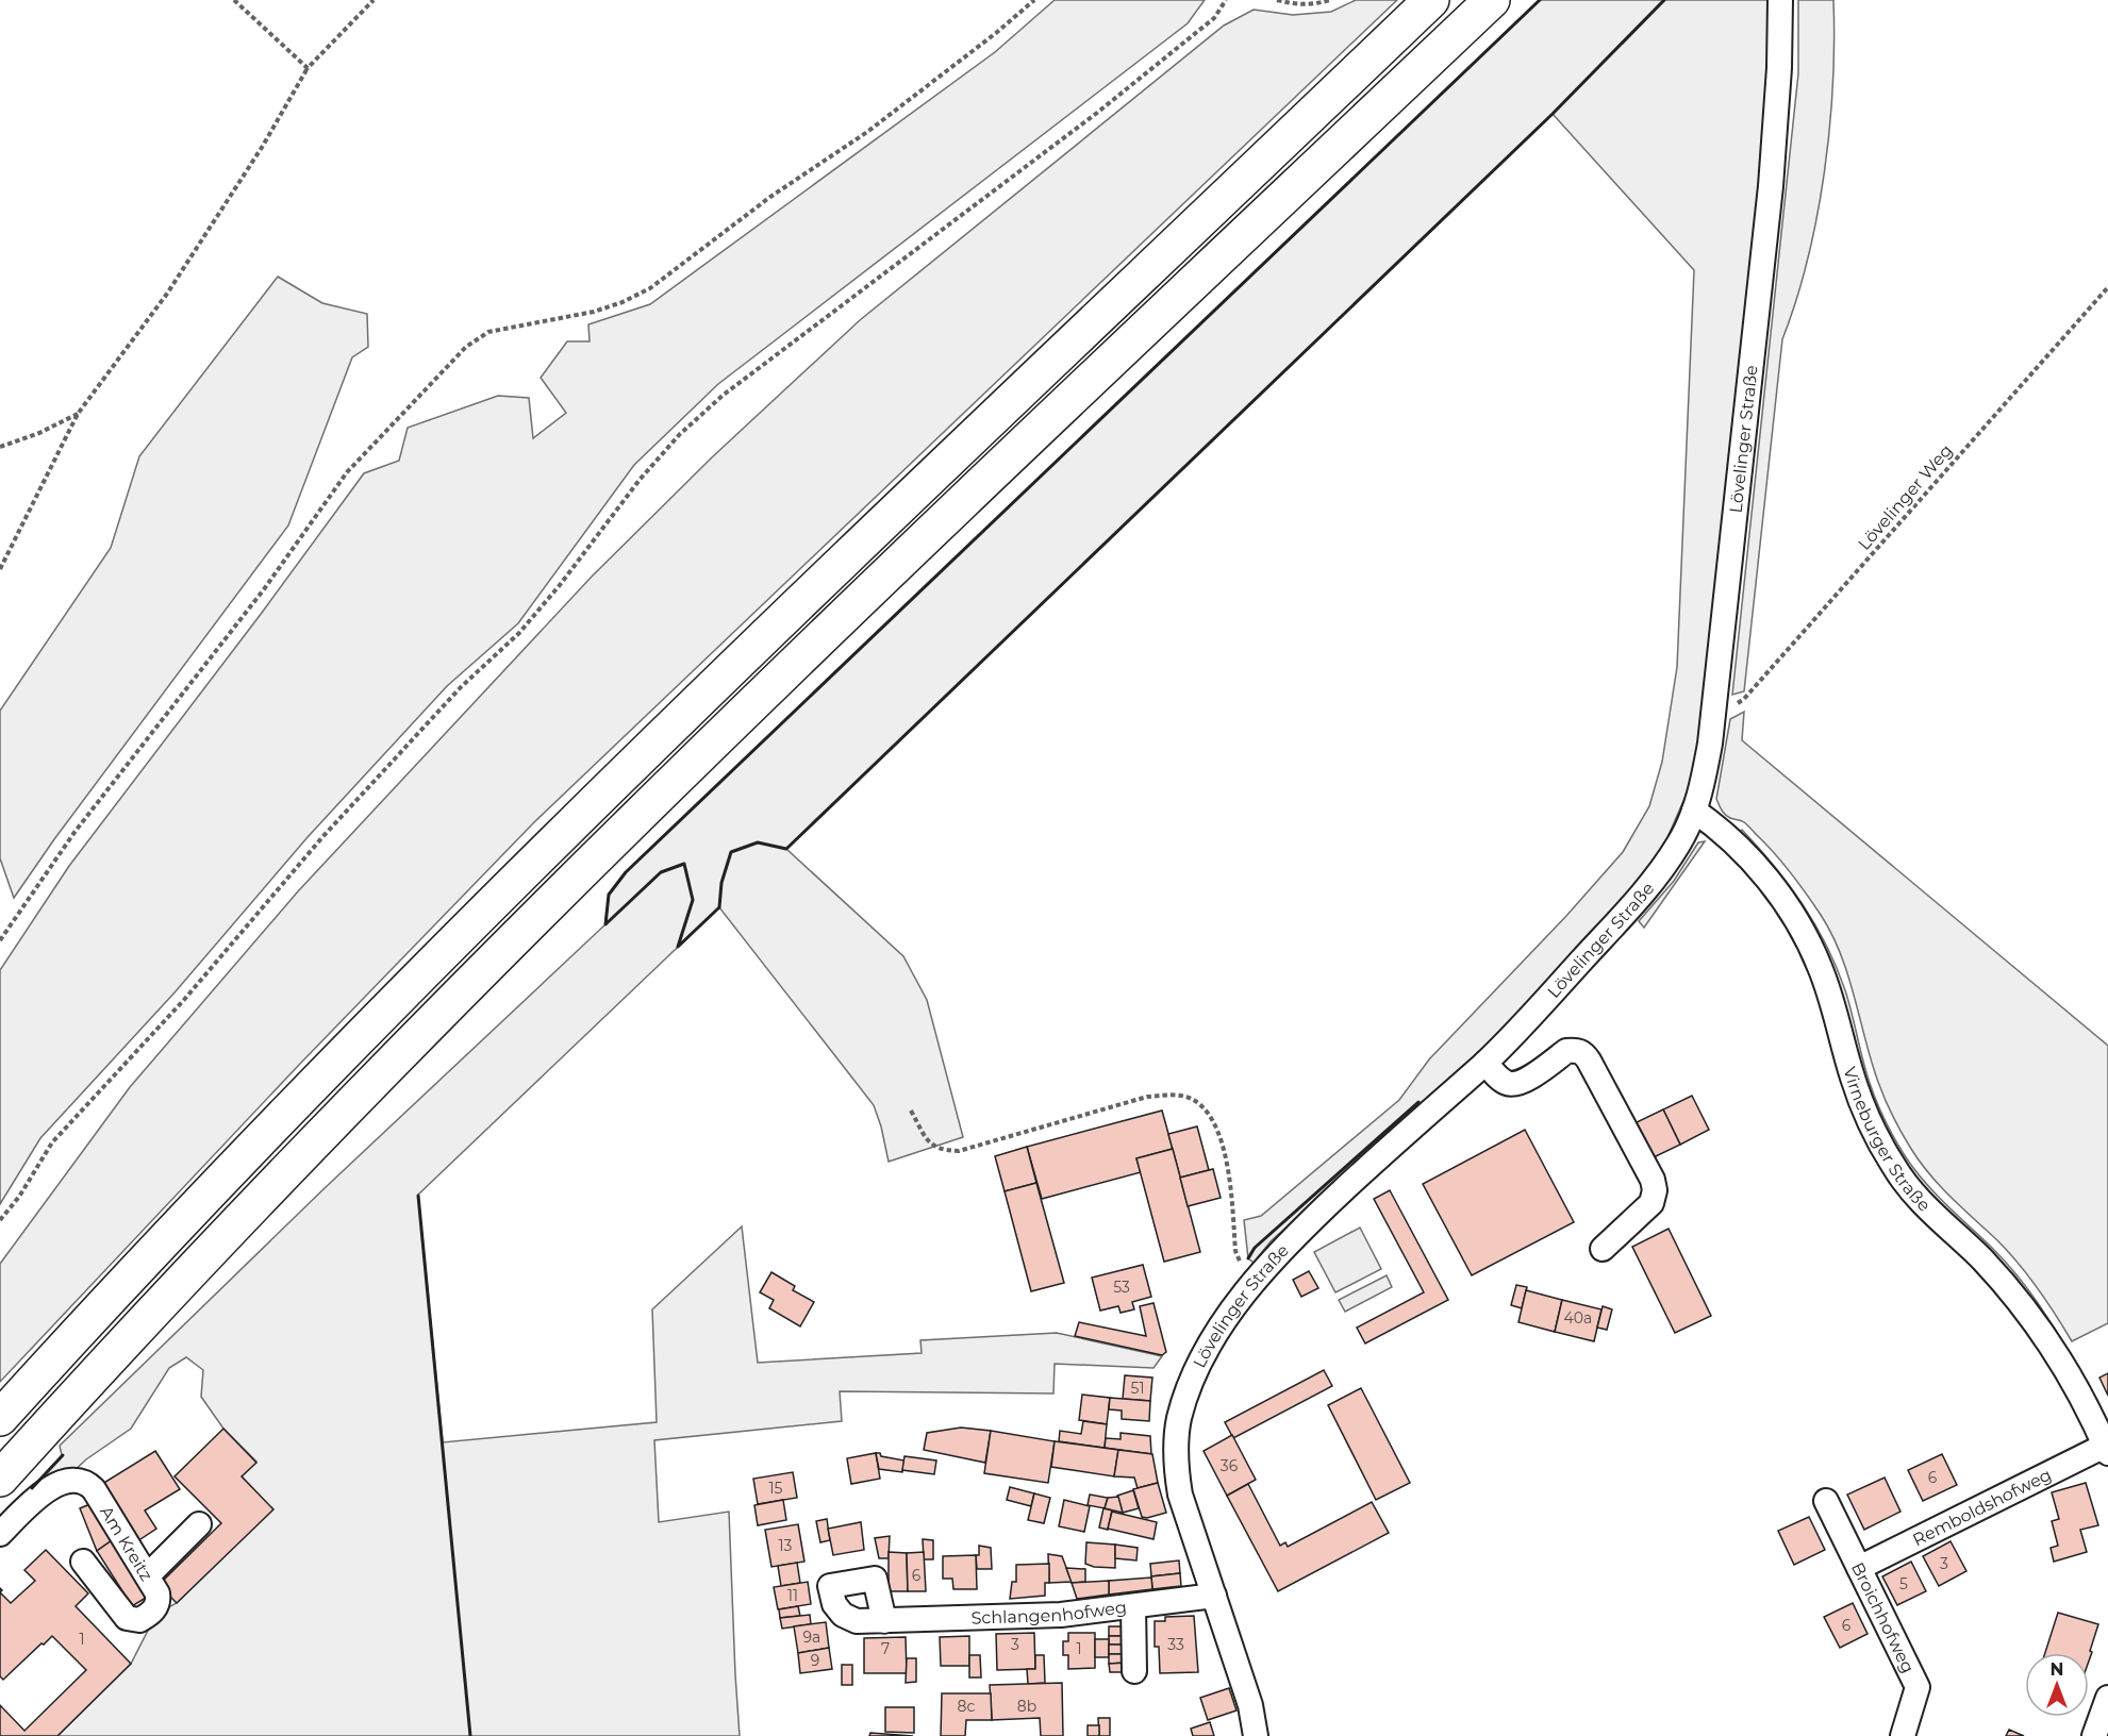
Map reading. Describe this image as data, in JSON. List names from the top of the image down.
{
  "streets": {
    "street": [
      "Lövelinger Straße",
      "Virneburger Straße",
      "Remboldshofweg",
      "Am Kreitz",
      "Schlangenhofweg",
      "Broichhofweg"
    ],
    "path": ["Lövelinger Weg"]
  },
  "crossings": [
    ["Lövelinger Straße", "Lövelinger Weg"],
    ["Lövelinger Straße", "Virneburger Straße"],
    ["Lövelinger Straße", "Schlangenhofweg"],
    ["Virneburger Straße", "Remboldshofweg"],
    ["Remboldshofweg", "Broichhofweg"]
  ],
  "house_numbers": [
    "53",
    "40a",
    "51",
    "36",
    "6",
    "15",
    "13",
    "3",
    "6",
    "5",
    "11",
    "6",
    "9a",
    "1",
    "3",
    "33",
    "7",
    "1",
    "9",
    "8c",
    "8b"
  ],
  "north": "top"
}
